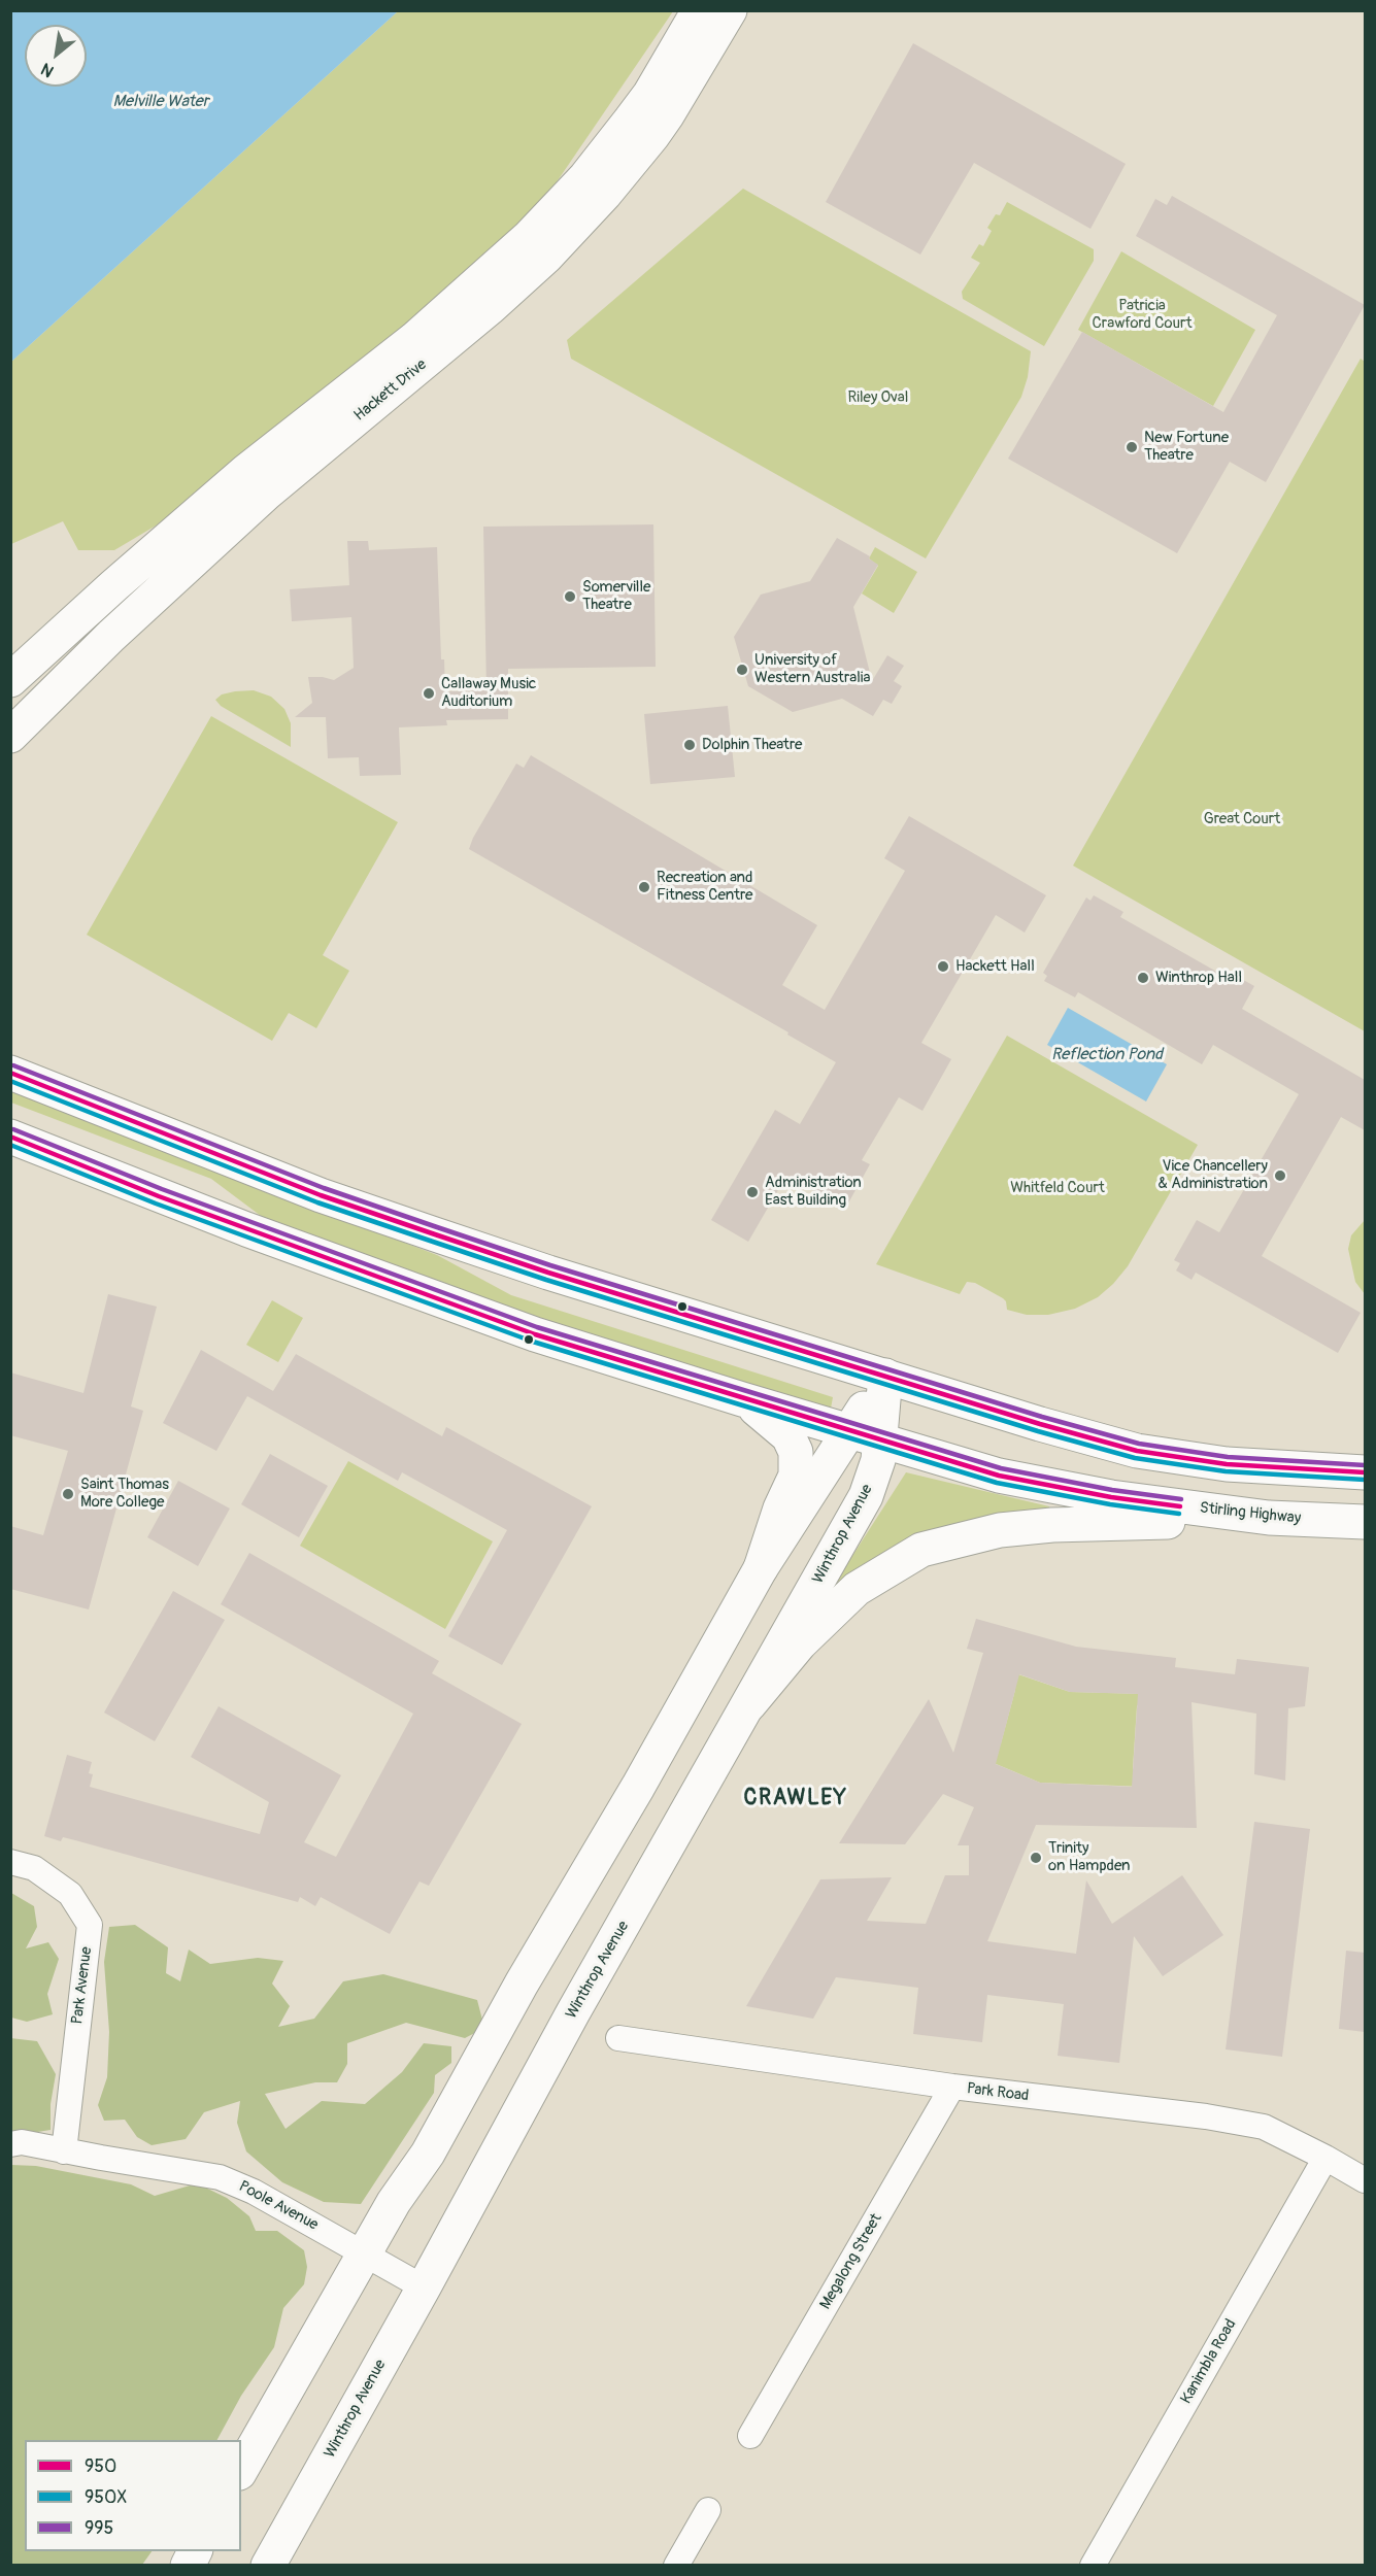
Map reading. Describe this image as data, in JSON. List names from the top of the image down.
{
  "streets": {
    "main road": ["Hackett Drive", "Stirling Highway", "Winthrop Avenue"],
    "street": [
      "Park Avenue",
      "Park Road",
      "Poole Avenue",
      "Megalong Street",
      "Kanimbla Road"
    ]
  },
  "crossings": [
    ["Stirling Highway", "Winthrop Avenue"],
    ["Winthrop Avenue", "Poole Avenue"],
    ["Park Avenue", "Poole Avenue"],
    ["Park Road", "Megalong Street"],
    ["Park Road", "Kanimbla Road"]
  ],
  "districts": ["CRAWLEY"],
  "water": ["Melville Water", "Reflection Pond"],
  "parks": [
    "Patricia Crawford Court",
    "Riley Oval",
    "Great Court",
    "Whitfeld Court"
  ],
  "places": [
    "New Fortune Theatre",
    "Somerville Theatre",
    "University of Western Australia",
    "Callaway Music Auditorium",
    "Dolphin Theatre",
    "Recreation and Fitness Centre",
    "Hackett Hall",
    "Winthrop Hall",
    "Vice Chancellery & Administration",
    "Administration East Building",
    "Saint Thomas More College",
    "Trinity on Hampden"
  ],
  "lines": ["transit line 995", "transit line 950", "transit line 950X"],
  "legend": ["950", "950X", "995"],
  "north": "bottom left"
}
